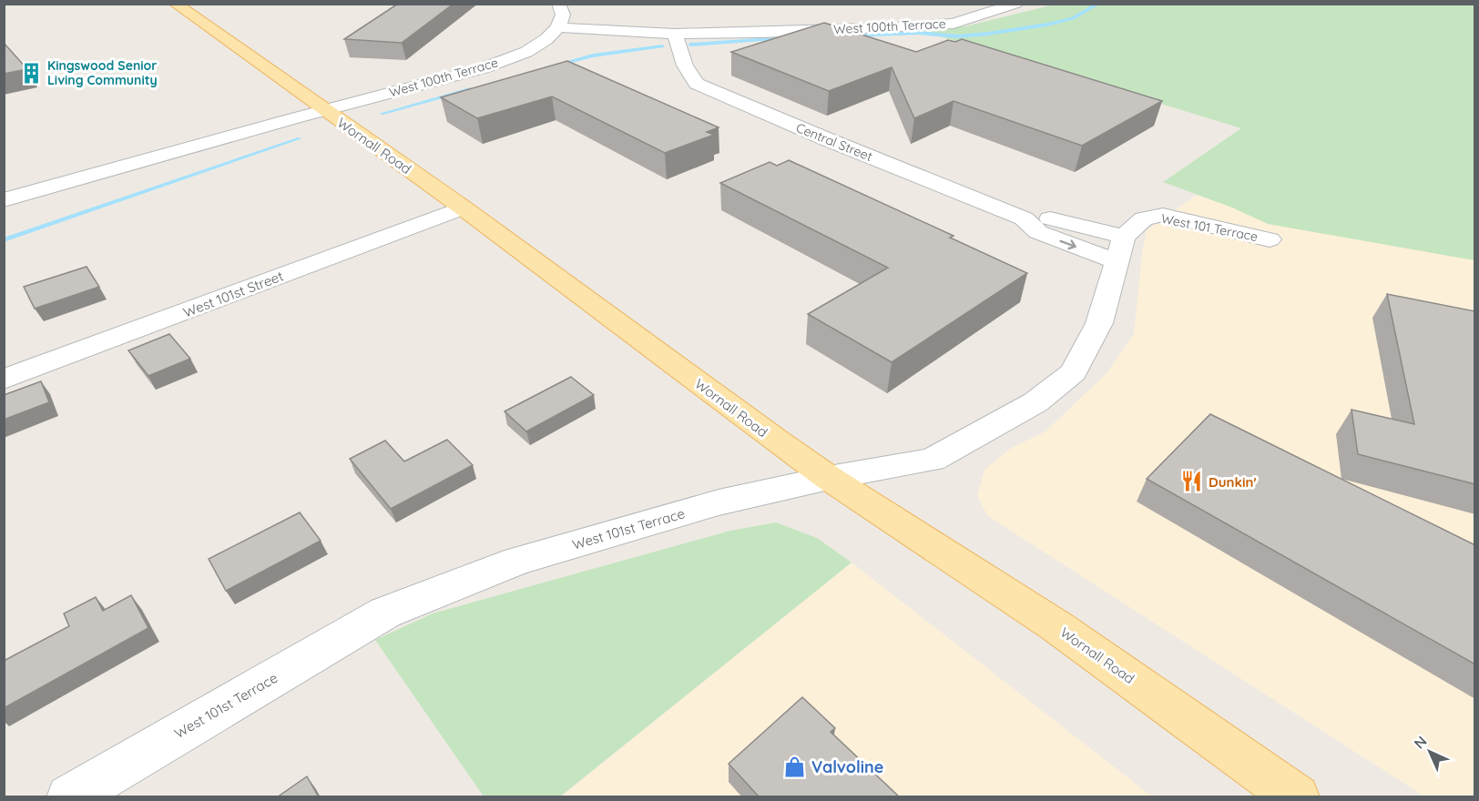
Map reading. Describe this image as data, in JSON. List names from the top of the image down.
{
  "streets": {
    "main road": ["Wornall Road"],
    "street": [
      "West 100th Terrace",
      "Central Street",
      "West 101 Terrace",
      "West 101st Street",
      "West 101st Terrace"
    ]
  },
  "crossings": [
    ["West 100th Terrace", "Central Street"],
    ["West 100th Terrace", "Wornall Road"],
    ["Central Street", "West 101 Terrace"],
    ["Central Street", "West 101st Terrace"],
    ["Wornall Road", "West 101st Street"],
    ["Wornall Road", "West 101st Terrace"],
    ["West 101 Terrace", "West 101st Terrace"]
  ],
  "places": {
    "building": ["Kingswood Senior Living Community"],
    "restaurant": ["Dunkin'"],
    "shop": ["Valvoline"]
  },
  "north": "top left"
}
